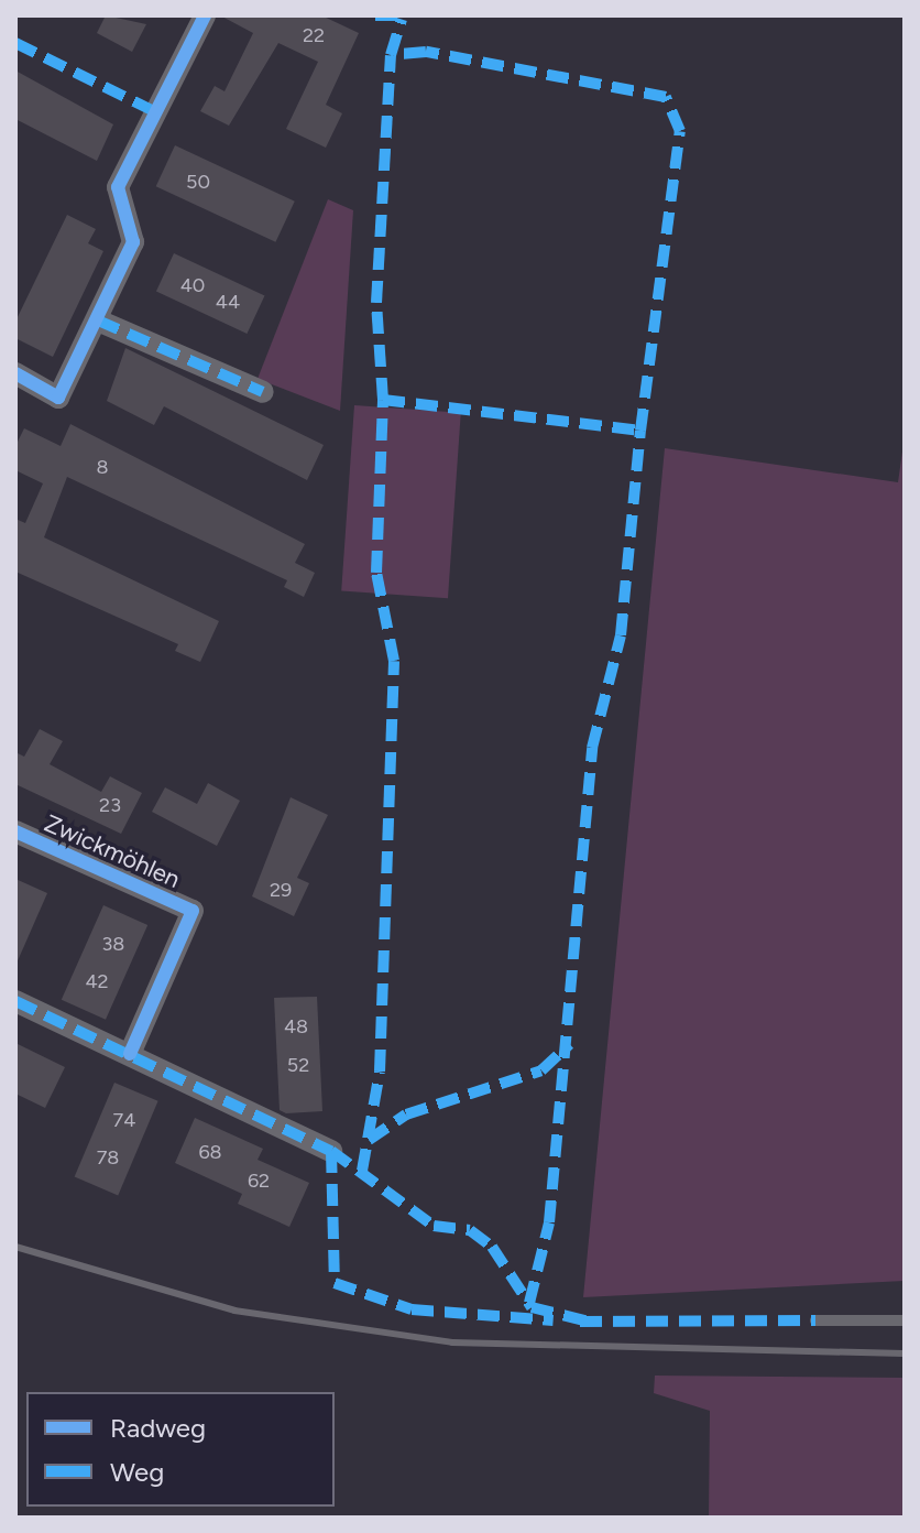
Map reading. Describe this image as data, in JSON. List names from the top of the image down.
{
  "streets": {
    "street": ["Zwickmöhlen"]
  },
  "house_numbers": [
    "22",
    "50",
    "40",
    "44",
    "8",
    "23",
    "29",
    "38",
    "42",
    "48",
    "52",
    "74",
    "68",
    "78",
    "62"
  ],
  "legend": ["Radweg", "Weg"]
}
